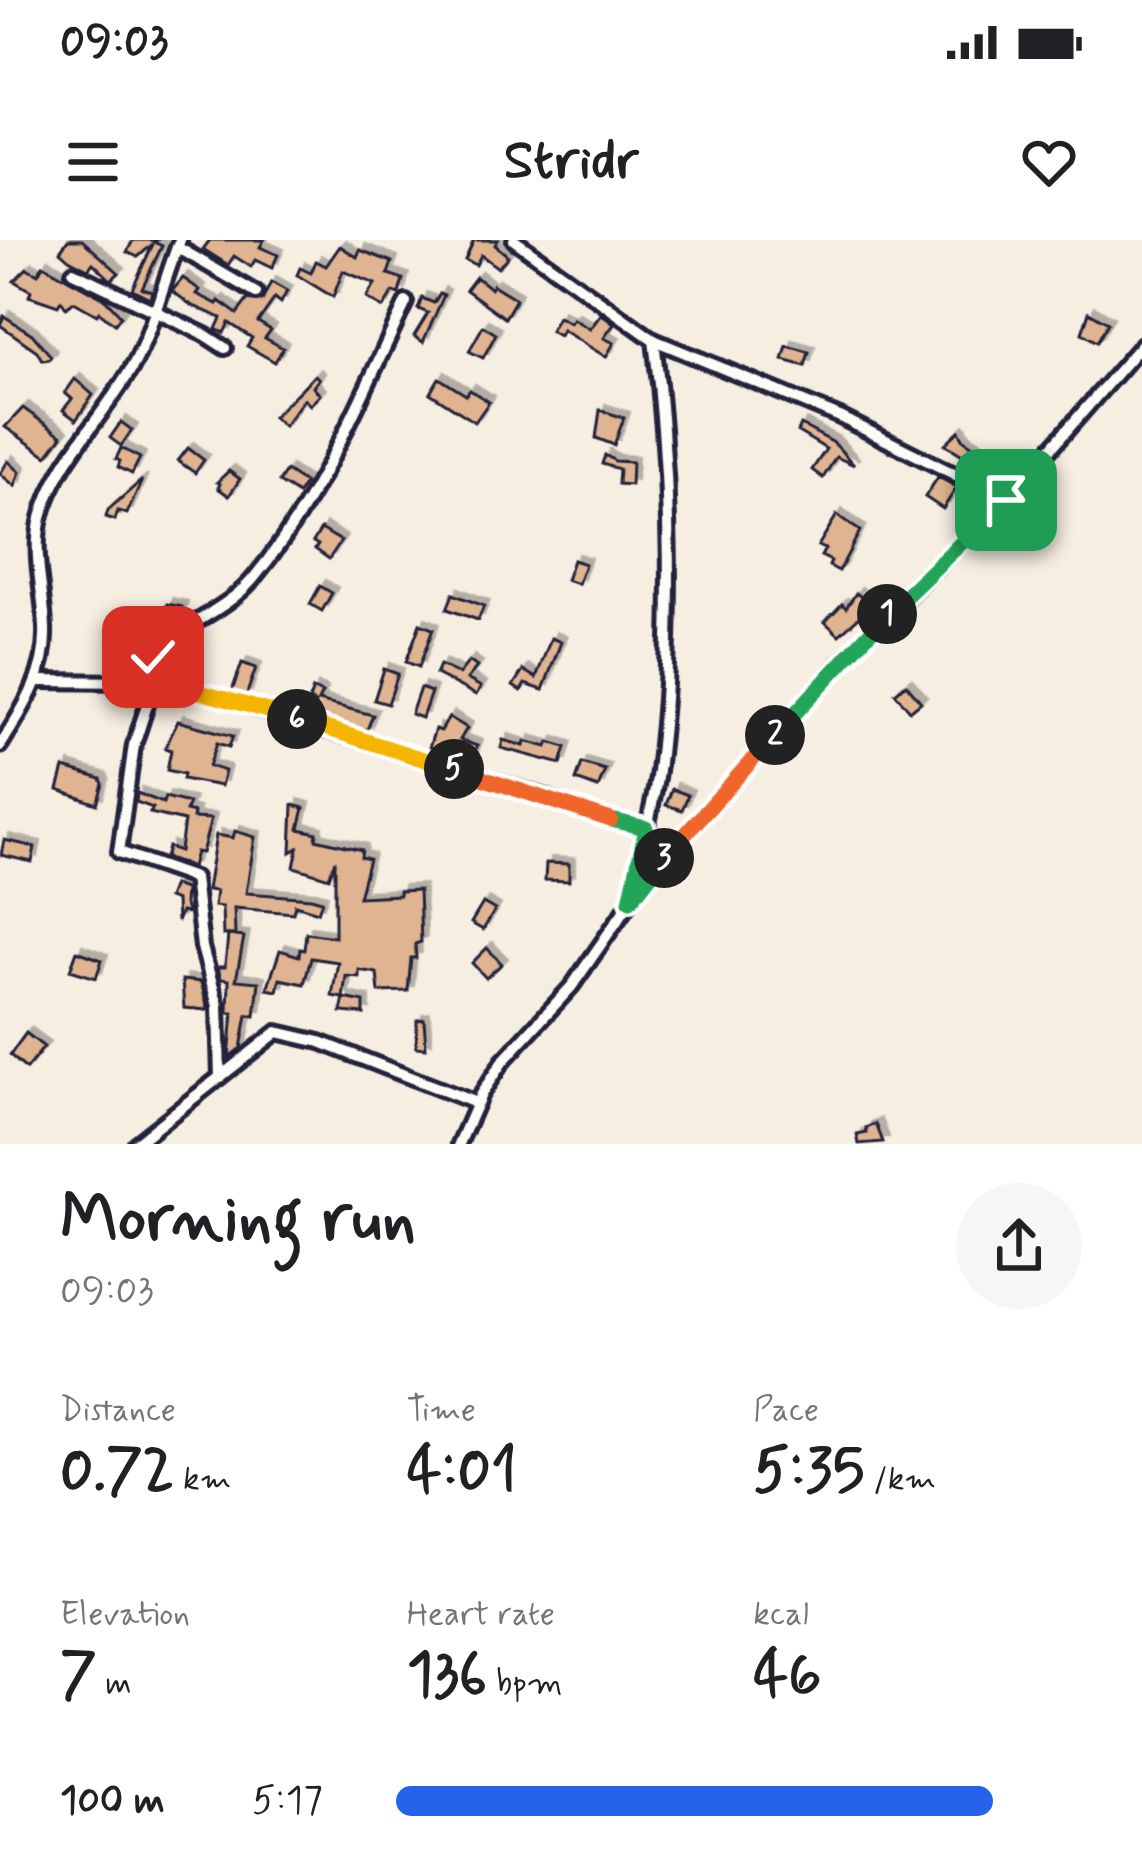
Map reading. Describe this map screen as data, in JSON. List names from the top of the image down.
{
  "page": {
    "status": "09:03",
    "header": "Stridr",
    "pins": [
      "1",
      "6",
      "2",
      "5",
      "3"
    ],
    "heading": ["Morning run", "09:03"],
    "stats": [
      ["Distance", "0.72 km"],
      ["Time", "4:01"],
      ["Pace", "5:35 /km"],
      ["Elevation", "7 m"],
      ["Heart rate", "136 bpm"],
      ["kcal", "46"]
    ],
    "list": [
      {
        "name": "100 m",
        "note": "5:17"
      }
    ]
  }
}
